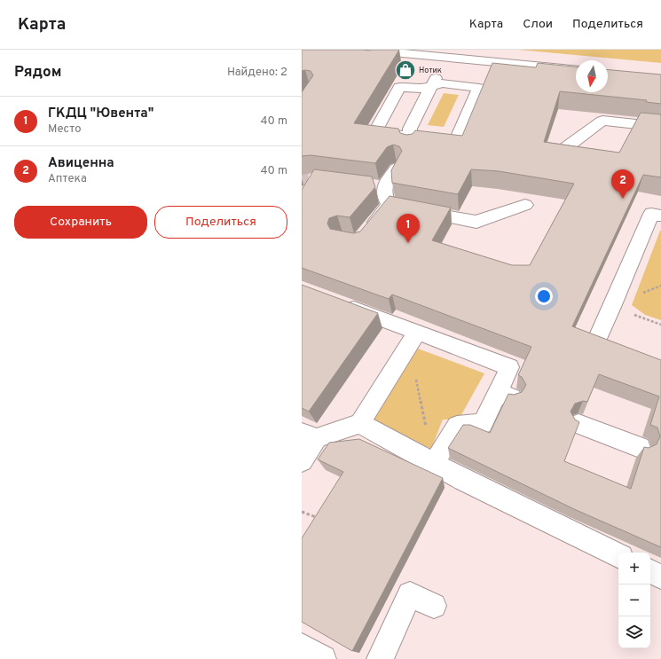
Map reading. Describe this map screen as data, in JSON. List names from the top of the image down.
{
  "places": {
    "shop": ["Нотик"]
  },
  "north": "bottom",
  "page": {
    "header": "Карта",
    "nav": ["Карта", "Слои", "Поделиться"],
    "heading": ["Рядом", "Найдено: 2"],
    "list": [
      {
        "mark": "1",
        "name": "ГКДЦ \"Ювента\"",
        "note": "Место",
        "value": "40 m"
      },
      {
        "mark": "2",
        "name": "Авиценна",
        "note": "Аптека",
        "value": "40 m"
      }
    ],
    "pins": ["2", "1"],
    "buttons": ["Сохранить", "Поделиться"],
    "map_buttons": ["+", "−"]
  }
}
